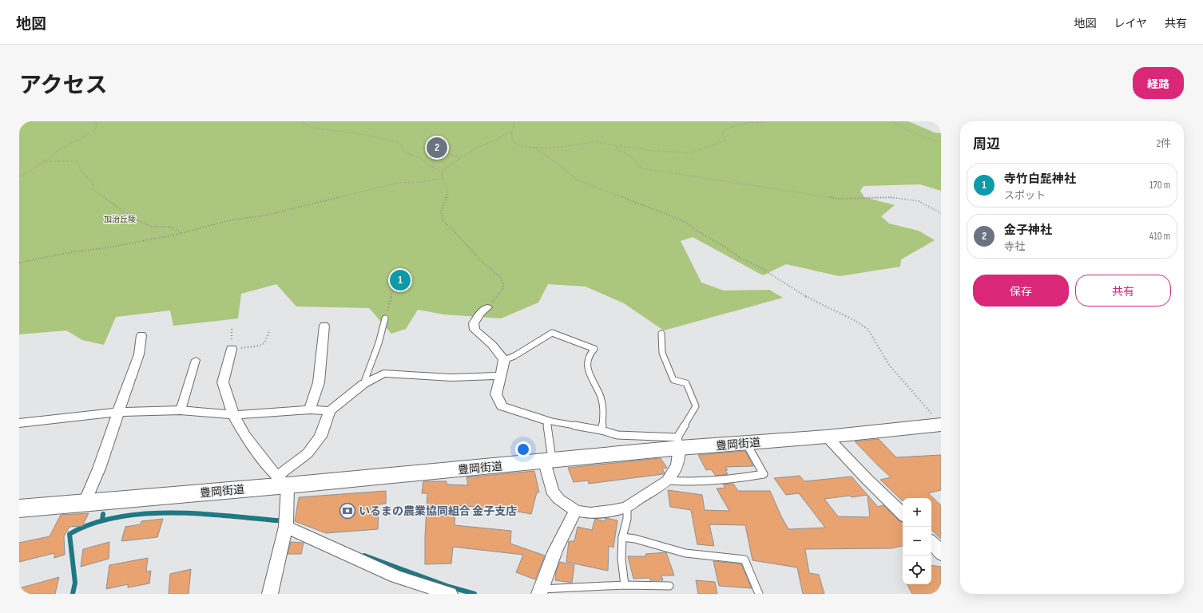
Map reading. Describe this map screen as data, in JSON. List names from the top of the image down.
{
  "streets": {
    "main road": ["豊岡街道"]
  },
  "parks": ["加治丘陵"],
  "places": {
    "bank": ["いるまの農業協同組合 金子支店"]
  },
  "page": {
    "header": "地図",
    "nav": ["地図", "レイヤ", "共有"],
    "title": "アクセス",
    "buttons": [
      "経路",
      ["保存", "共有"]
    ],
    "heading": ["周辺", "2件"],
    "pins": ["2", "1"],
    "list": [
      {
        "mark": "1",
        "name": "寺竹白髭神社",
        "note": "スポット",
        "value": "170 m"
      },
      {
        "mark": "2",
        "name": "金子神社",
        "note": "寺社",
        "value": "410 m"
      }
    ],
    "map_buttons": ["+", "−"]
  }
}
